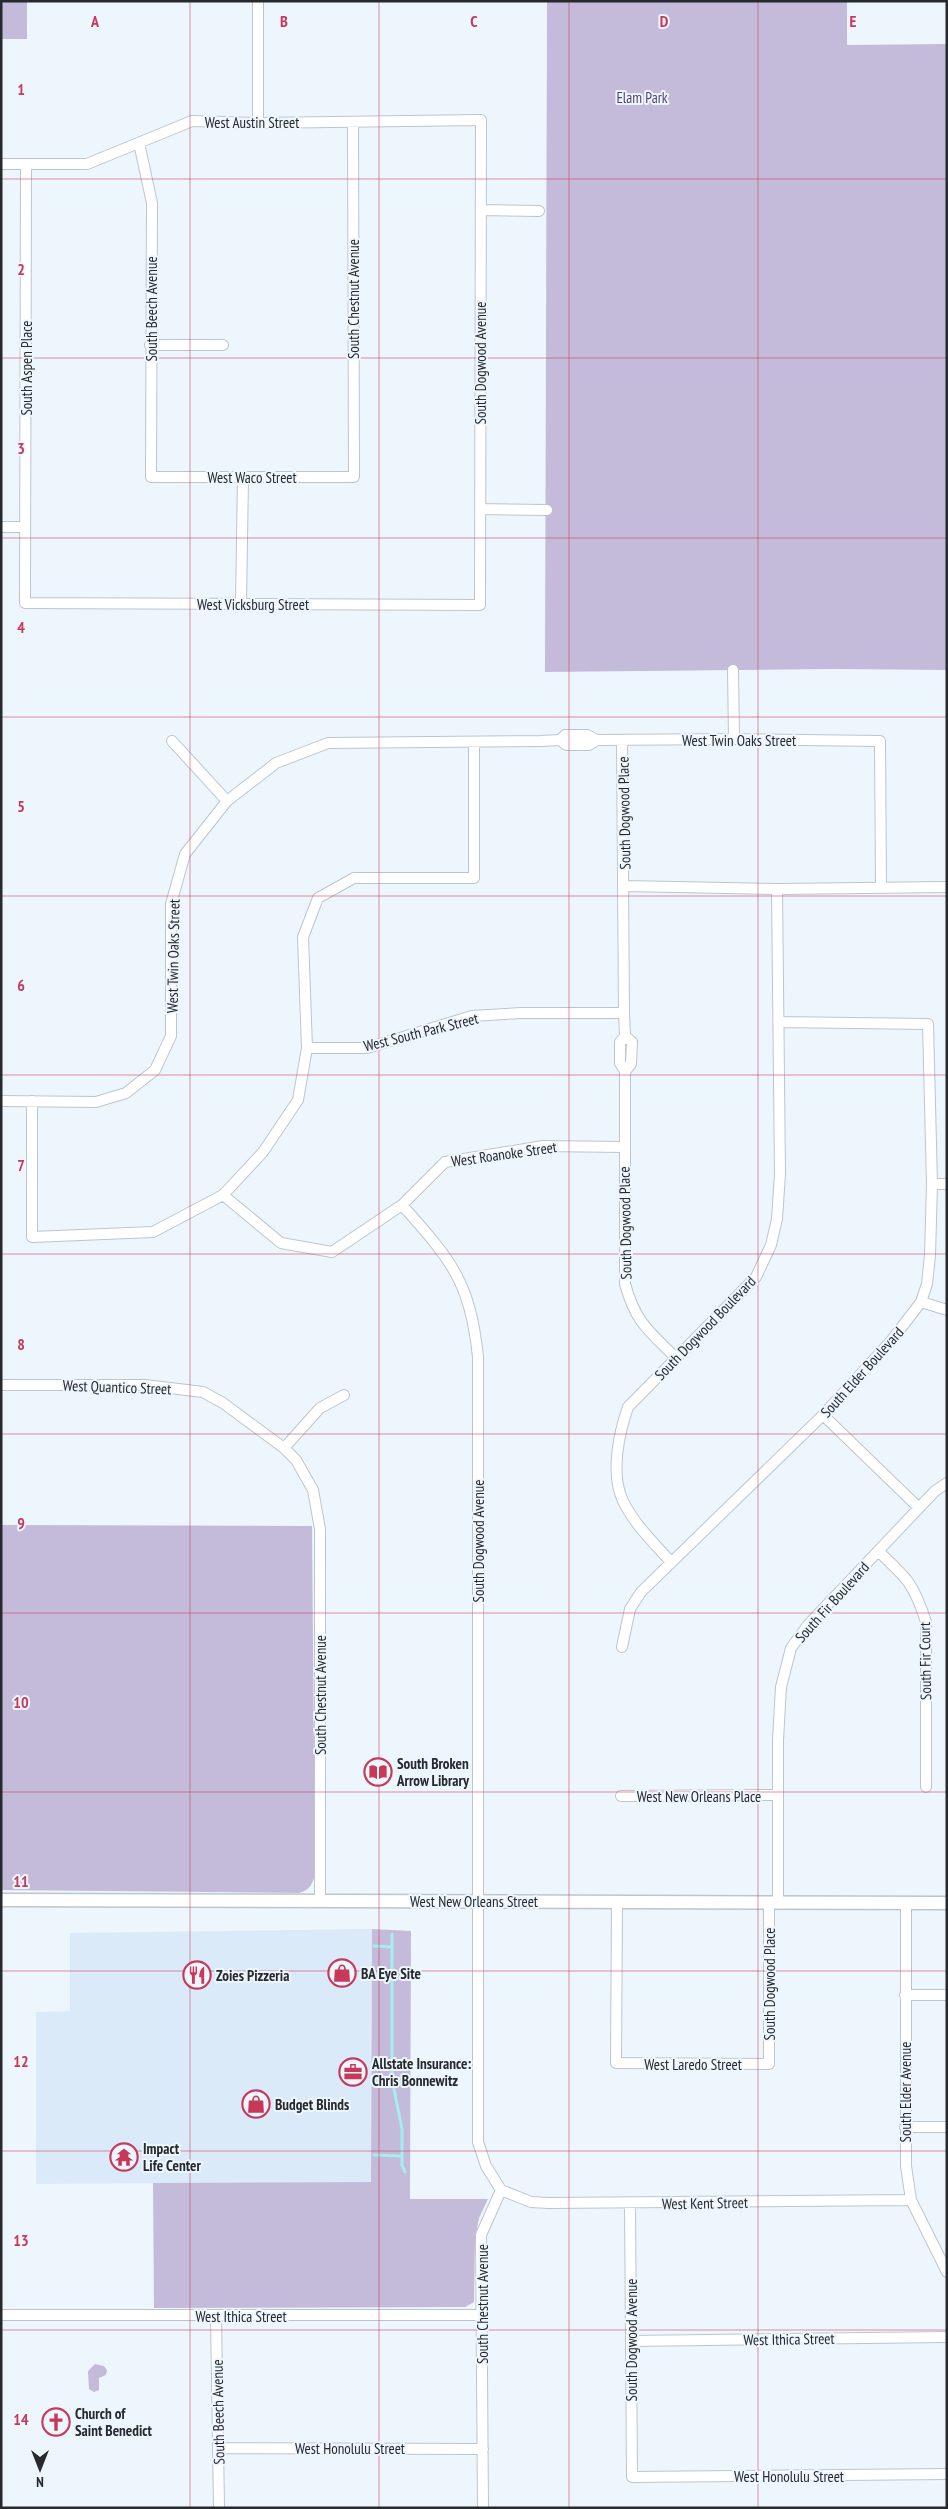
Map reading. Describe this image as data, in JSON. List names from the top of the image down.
{
  "streets": {
    "street": [
      "West Austin Street",
      "South Chestnut Avenue",
      "South Beech Avenue",
      "South Dogwood Avenue",
      "South Aspen Place",
      "West Waco Street",
      "West Vicksburg Street",
      "West Twin Oaks Street",
      "South Dogwood Place",
      "West South Park Street",
      "West Roanoke Street",
      "South Dogwood Boulevard",
      "South Elder Boulevard",
      "West Quantico Street",
      "South Fir Boulevard",
      "South Fir Court",
      "West New Orleans Place",
      "West New Orleans Street",
      "West Laredo Street",
      "South Elder Avenue",
      "West Kent Street",
      "West Ithica Street",
      "West Honolulu Street"
    ]
  },
  "crossings": [
    ["West Austin Street", "South Chestnut Avenue"],
    ["West Austin Street", "South Beech Avenue"],
    ["West Austin Street", "South Dogwood Avenue"],
    ["West Austin Street", "South Aspen Place"],
    ["South Chestnut Avenue", "West Waco Street"],
    ["South Chestnut Avenue", "West Quantico Street"],
    ["South Chestnut Avenue", "West New Orleans Street"],
    ["South Chestnut Avenue", "West Kent Street"],
    ["South Chestnut Avenue", "West Ithica Street"],
    ["South Chestnut Avenue", "West Honolulu Street"],
    ["South Beech Avenue", "West Waco Street"],
    ["South Beech Avenue", "West Ithica Street"],
    ["South Beech Avenue", "West Honolulu Street"],
    ["South Dogwood Avenue", "West Vicksburg Street"],
    ["South Dogwood Avenue", "West Roanoke Street"],
    ["South Dogwood Avenue", "West New Orleans Street"],
    ["South Dogwood Avenue", "West Kent Street"],
    ["South Dogwood Avenue", "West Ithica Street"],
    ["South Dogwood Avenue", "West Honolulu Street"],
    ["South Aspen Place", "West Vicksburg Street"],
    ["West Twin Oaks Street", "South Dogwood Place"],
    ["South Dogwood Place", "West South Park Street"],
    ["South Dogwood Place", "West Roanoke Street"],
    ["South Dogwood Place", "South Dogwood Boulevard"],
    ["South Dogwood Place", "South Fir Boulevard"],
    ["South Dogwood Place", "West New Orleans Street"],
    ["South Dogwood Place", "West Laredo Street"],
    ["South Dogwood Boulevard", "South Elder Boulevard"],
    ["South Fir Boulevard", "South Fir Court"],
    ["South Fir Boulevard", "West New Orleans Place"],
    ["South Fir Boulevard", "West New Orleans Street"],
    ["West New Orleans Street", "West Laredo Street"],
    ["West New Orleans Street", "South Elder Avenue"],
    ["South Elder Avenue", "West Kent Street"]
  ],
  "parks": ["Elam Park"],
  "places": {
    "library": ["South Broken Arrow Library"],
    "shop": ["BA Eye Site", "Budget Blinds"],
    "restaurant": ["Zoies Pizzeria"],
    "office": ["Allstate Insurance: Chris Bonnewitz"],
    "temple": ["Impact Life Center"],
    "church": ["Church of Saint Benedict"]
  },
  "north": "bottom",
  "grid": {
    "columns": [
      "A",
      "B",
      "C",
      "D",
      "E"
    ],
    "rows": [
      "1",
      "2",
      "3",
      "4",
      "5",
      "6",
      "7",
      "8",
      "9",
      "10",
      "11",
      "12",
      "13",
      "14"
    ]
  }
}
